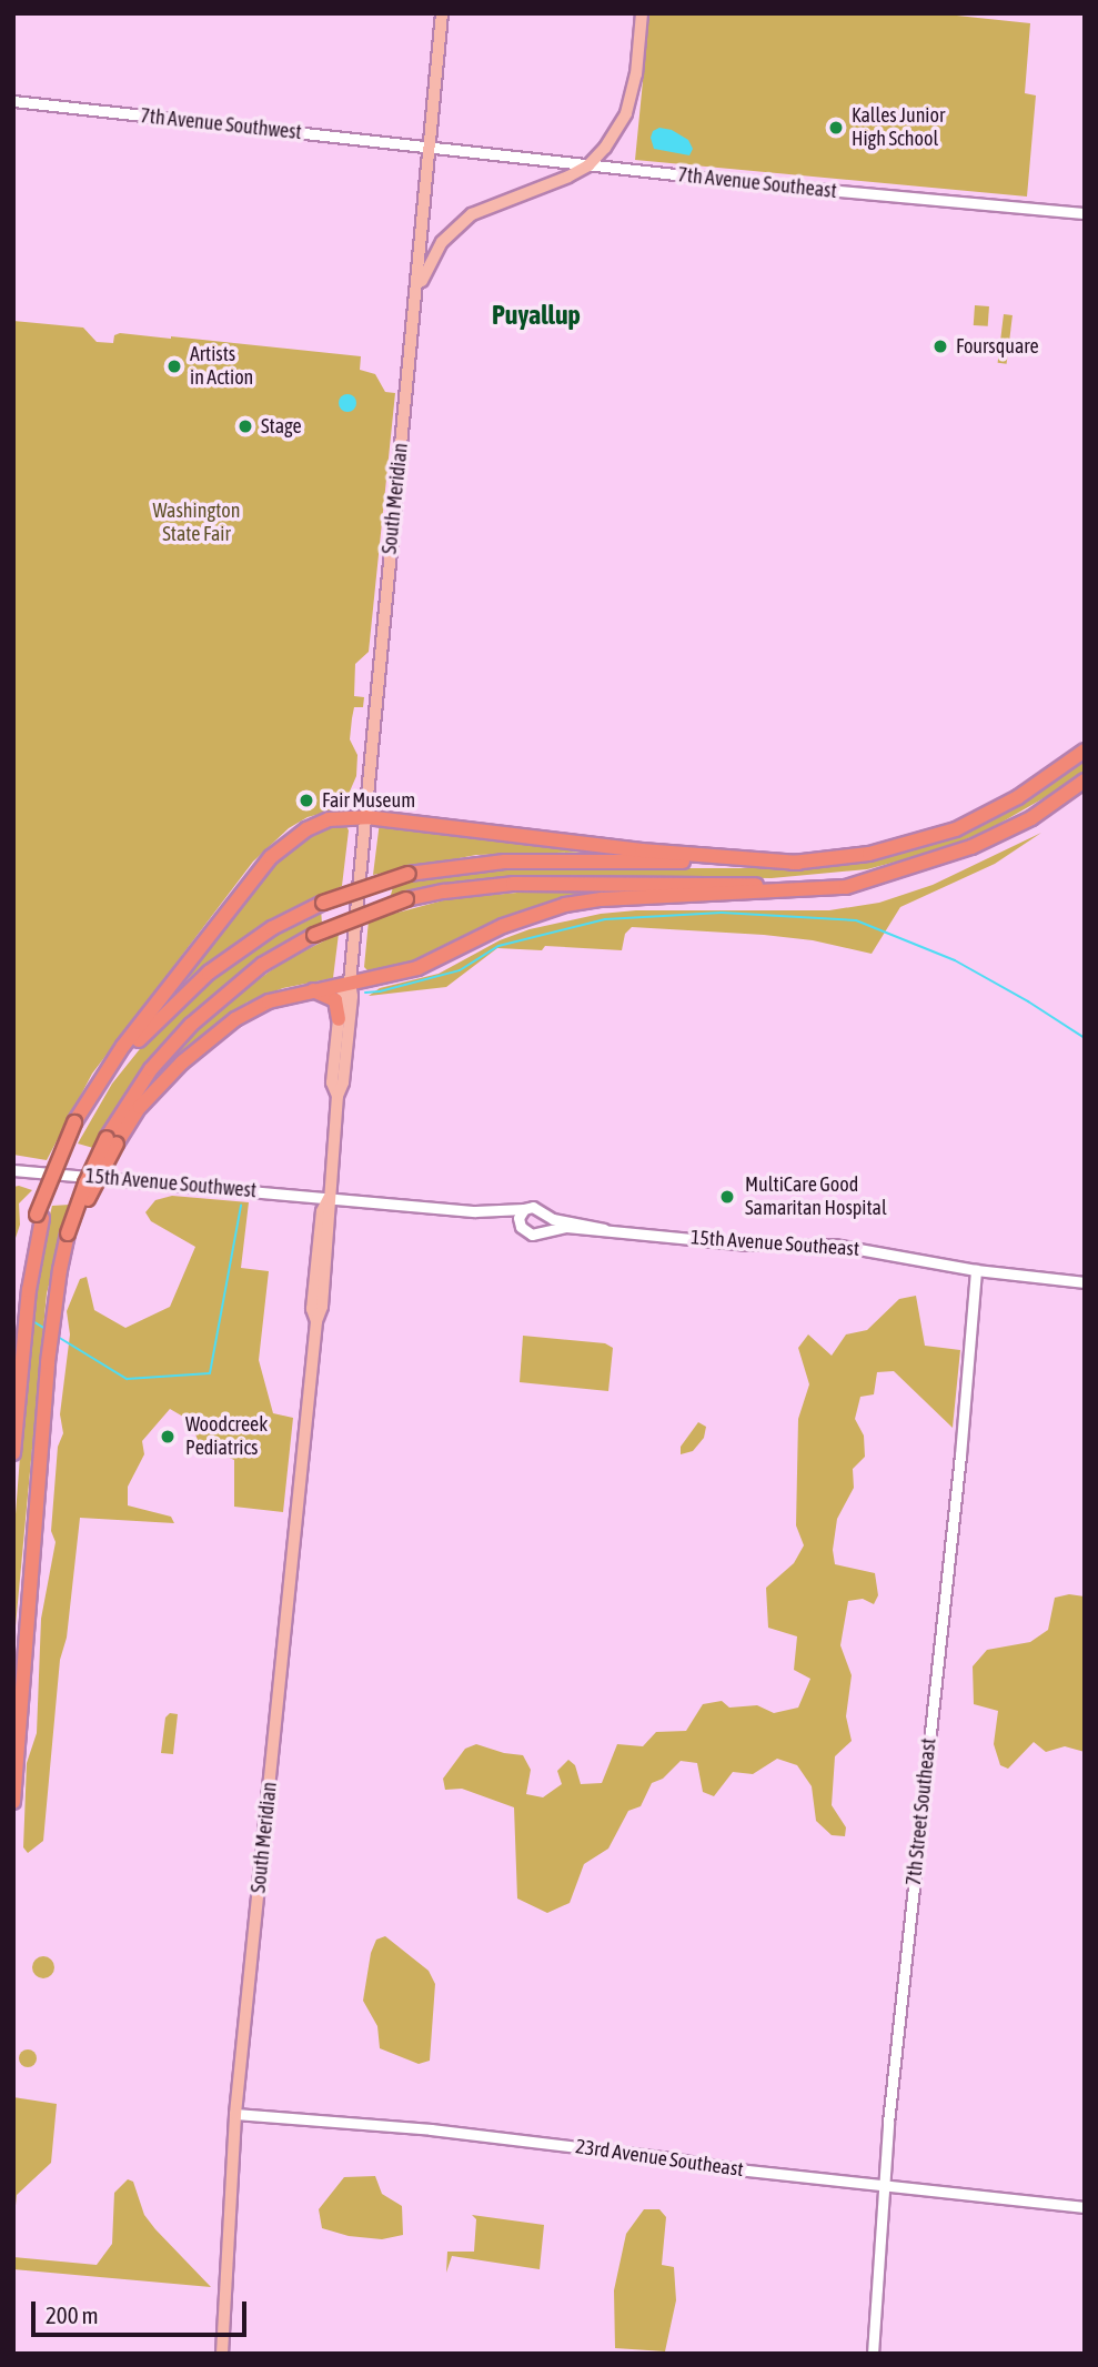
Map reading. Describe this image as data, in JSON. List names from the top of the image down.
{
  "streets": {
    "main road": ["South Meridian"],
    "street": [
      "7th Avenue Southwest",
      "7th Avenue Southeast",
      "15th Avenue Southwest",
      "15th Avenue Southeast",
      "7th Street Southeast",
      "23rd Avenue Southeast"
    ]
  },
  "crossings": [
    ["7th Avenue Southwest", "7th Avenue Southeast"],
    ["7th Avenue Southwest", "South Meridian"],
    ["7th Avenue Southeast", "South Meridian"],
    ["South Meridian", "15th Avenue Southwest"],
    ["South Meridian", "23rd Avenue Southeast"],
    ["15th Avenue Southeast", "7th Street Southeast"],
    ["7th Street Southeast", "23rd Avenue Southeast"]
  ],
  "districts": ["Puyallup"],
  "parks": ["Washington State Fair"],
  "places": [
    "Kalles Junior High School",
    "Foursquare",
    "Artists in Action",
    "Stage",
    "Fair Museum",
    "MultiCare Good Samaritan Hospital",
    "Woodcreek Pediatrics"
  ],
  "scale_bar": "200 m"
}
